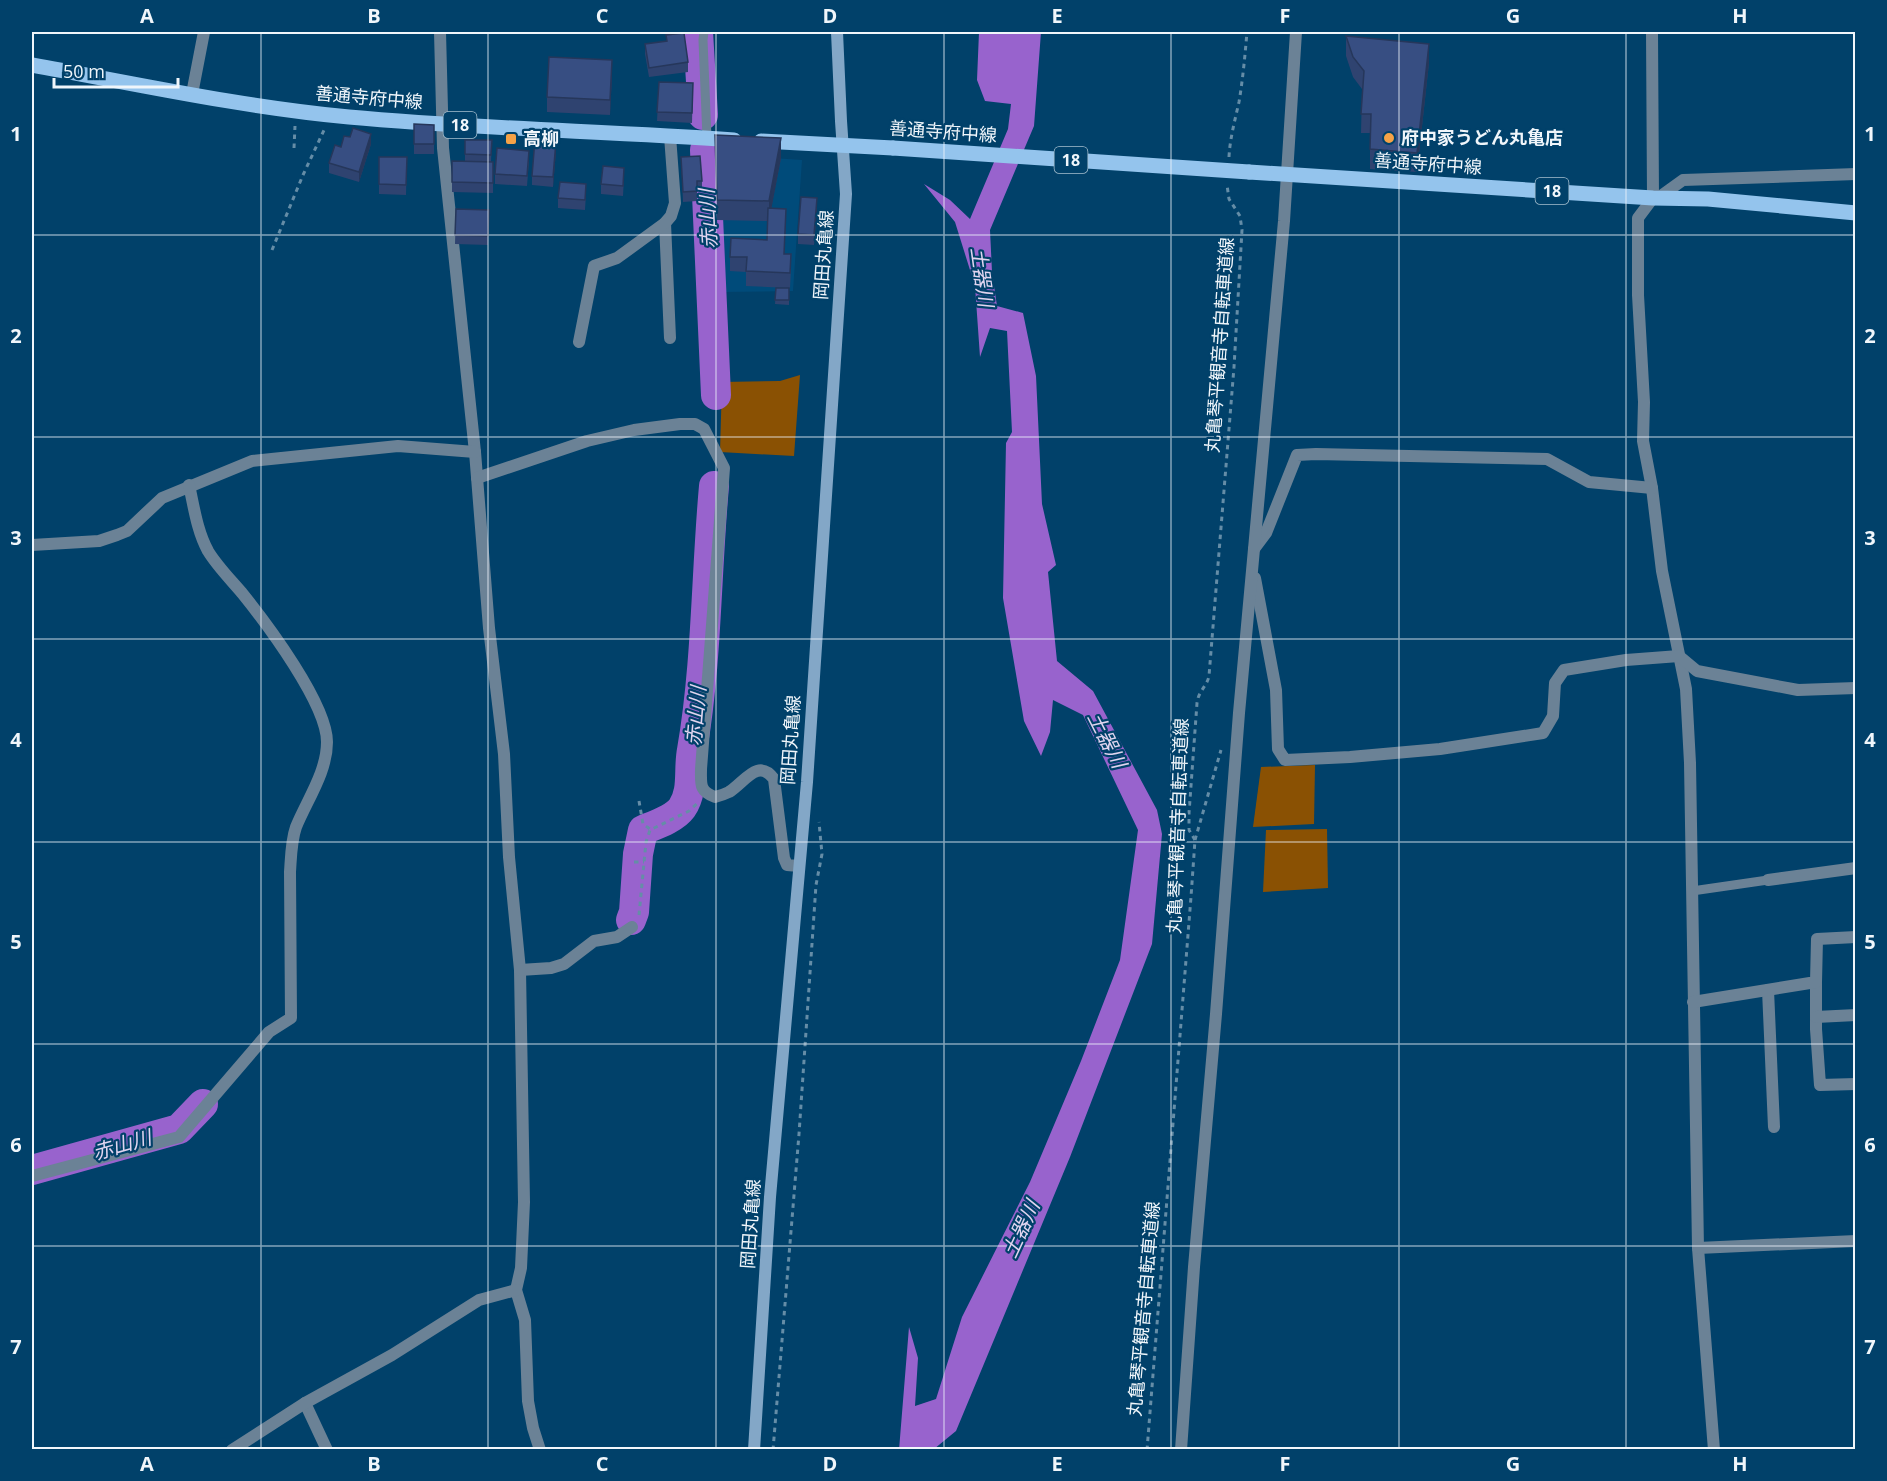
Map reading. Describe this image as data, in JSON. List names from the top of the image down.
{
  "streets": {
    "main road": ["善通寺府中線", "18", "岡田丸亀線"],
    "path": ["丸亀琴平観音寺自転車道線"]
  },
  "crossings": [
    ["善通寺府中線", "岡田丸亀線"]
  ],
  "water": ["赤山川", "土器川"],
  "places": {
    "other": ["府中家うどん丸亀店"],
    "transit": ["高柳"]
  },
  "scale_bar": "50 m",
  "grid": {
    "columns": [
      "A",
      "B",
      "C",
      "D",
      "E",
      "F",
      "G",
      "H"
    ],
    "rows": [
      "1",
      "2",
      "3",
      "4",
      "5",
      "6",
      "7"
    ]
  }
}
